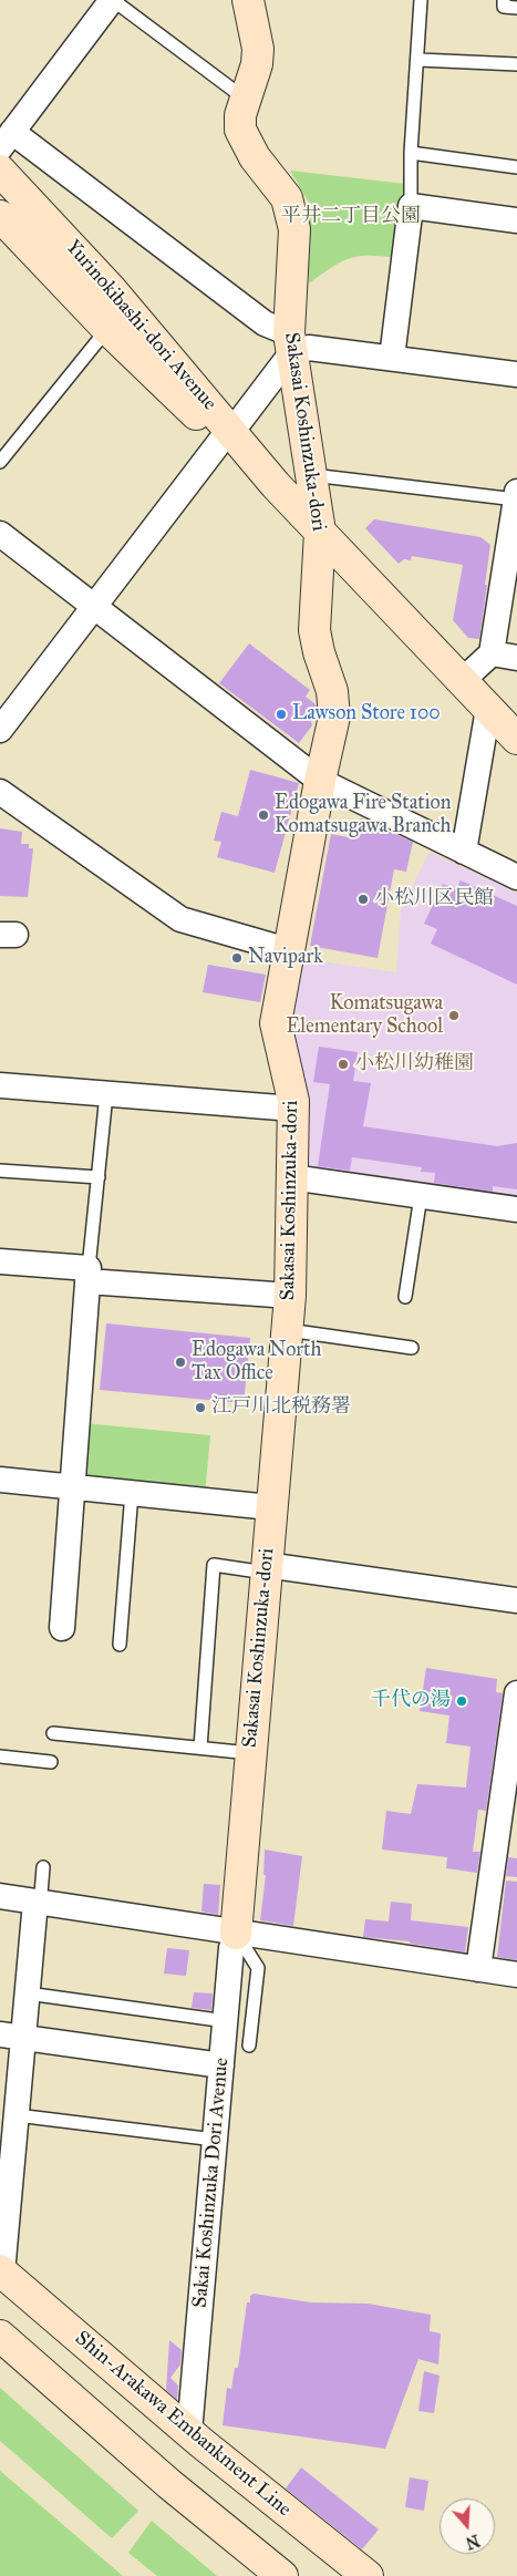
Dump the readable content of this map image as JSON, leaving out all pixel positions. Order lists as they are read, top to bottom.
{
  "streets": {
    "street": [
      "Yurinokibashi-dori Avenue",
      "Sakasai Koshinzuka-dori",
      "Sakai Koshinzuka Dori Avenue",
      "Shin-Arakawa Embankment Line"
    ]
  },
  "crossings": [
    ["Yurinokibashi-dori Avenue", "Sakasai Koshinzuka-dori"],
    ["Sakasai Koshinzuka-dori", "Sakai Koshinzuka Dori Avenue"],
    ["Sakai Koshinzuka Dori Avenue", "Shin-Arakawa Embankment Line"]
  ],
  "parks": ["平井二丁目公園"],
  "places": [
    "Lawson Store 100",
    "Edogawa Fire Station Komatsugawa Branch",
    "小松川区民館",
    "Navipark",
    "Komatsugawa Elementary School",
    "小松川幼稚園",
    "Edogawa North Tax Office",
    "江戸川北税務署",
    "千代の湯"
  ],
  "north": "bottom"
}
